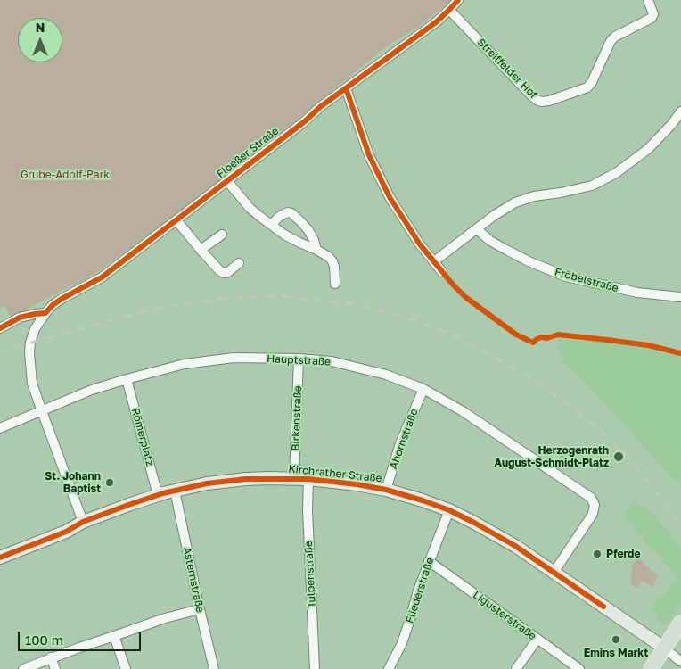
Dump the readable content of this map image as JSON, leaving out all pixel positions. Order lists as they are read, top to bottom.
{
  "streets": {
    "main road": ["Kirchrather Straße"],
    "street": [
      "Streiffelder Hof",
      "Floeßer Straße",
      "Fröbelstraße",
      "Hauptstraße",
      "Birkenstraße",
      "Römerplatz",
      "Ahornstraße",
      "Tulpenstraße",
      "Asternstraße",
      "Fliederstraße",
      "Ligusterstraße"
    ]
  },
  "crossings": [
    ["Streiffelder Hof", "Floeßer Straße"],
    ["Floeßer Straße", "Hauptstraße"],
    ["Hauptstraße", "Birkenstraße"],
    ["Hauptstraße", "Römerplatz"],
    ["Hauptstraße", "Ahornstraße"],
    ["Hauptstraße", "Kirchrather Straße"],
    ["Birkenstraße", "Kirchrather Straße"],
    ["Römerplatz", "Kirchrather Straße"],
    ["Ahornstraße", "Kirchrather Straße"],
    ["Kirchrather Straße", "Tulpenstraße"],
    ["Kirchrather Straße", "Asternstraße"],
    ["Kirchrather Straße", "Fliederstraße"],
    ["Fliederstraße", "Ligusterstraße"]
  ],
  "parks": ["Grube-Adolf-Park"],
  "places": [
    "Herzogenrath August-Schmidt-Platz",
    "St. Johann Baptist",
    "Pferde",
    "Emins Markt"
  ],
  "scale_bar": "100 m",
  "north": "top"
}
